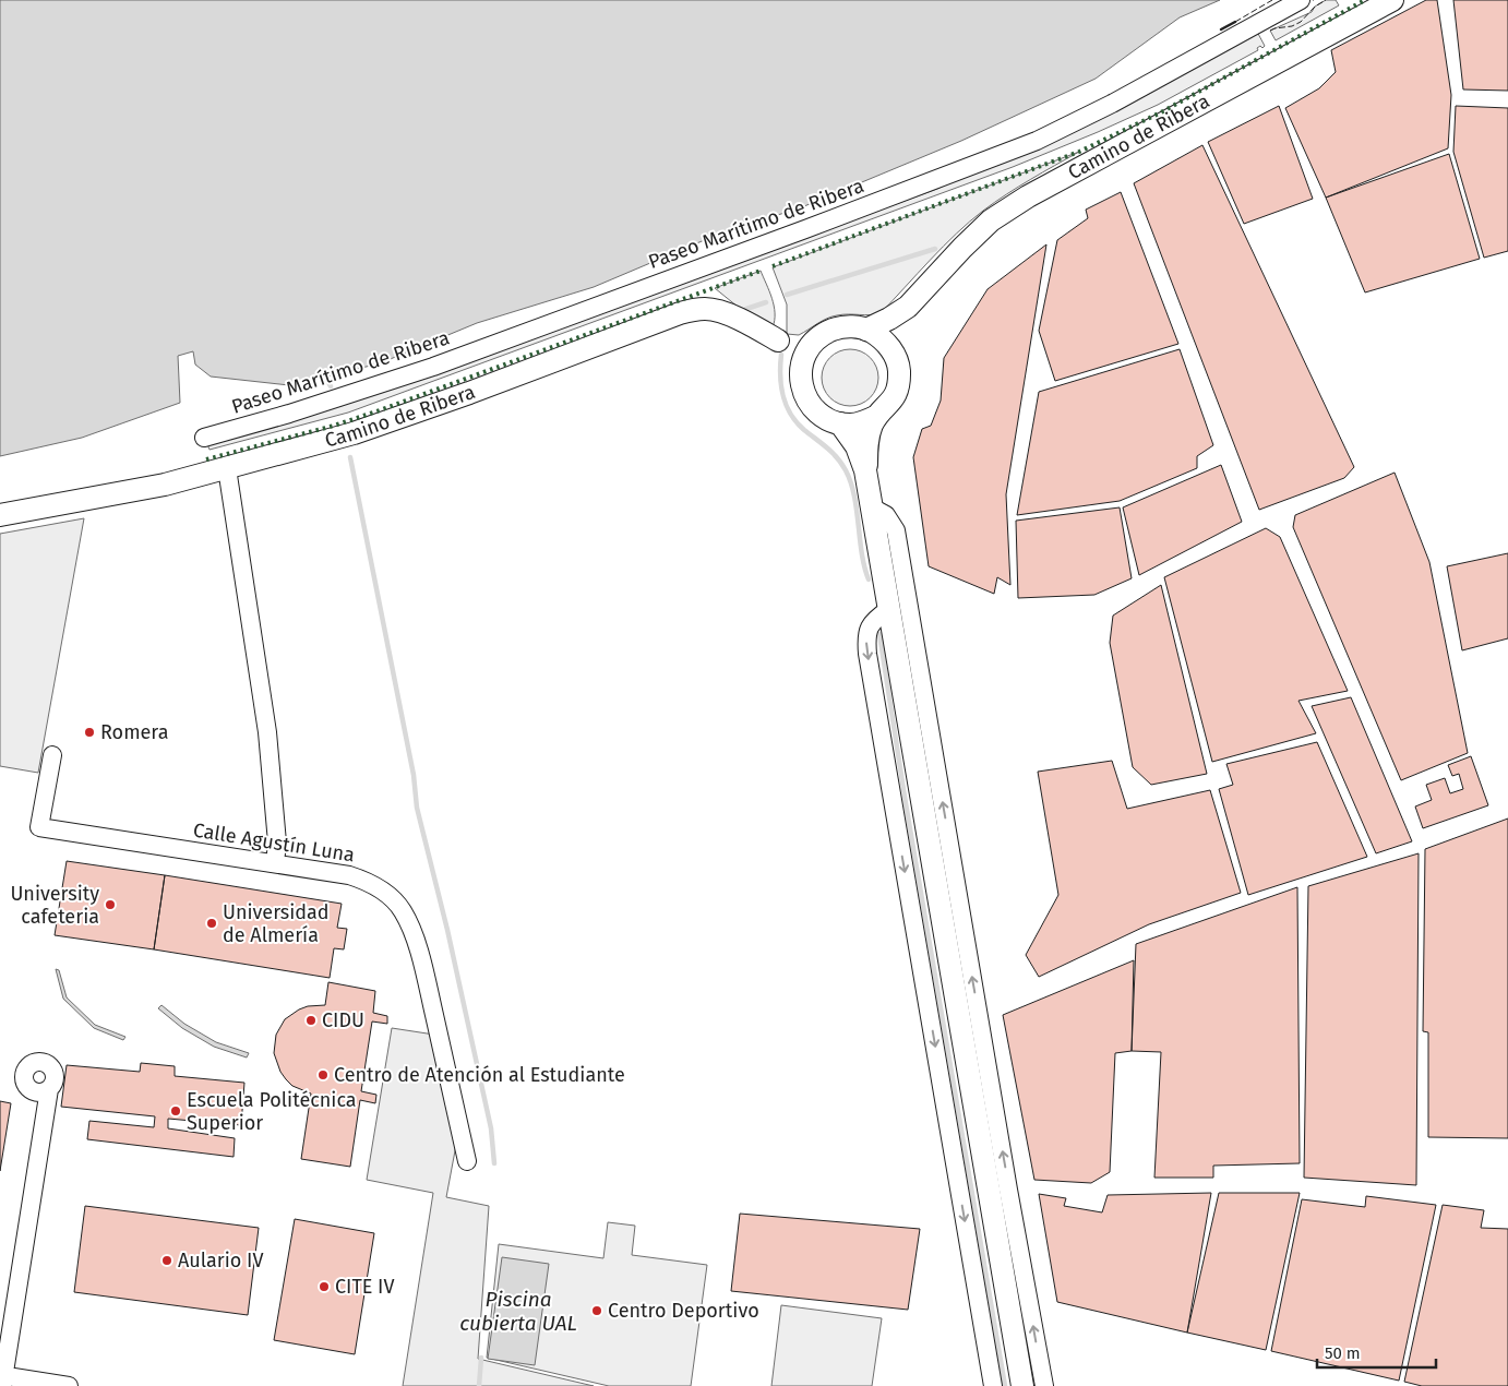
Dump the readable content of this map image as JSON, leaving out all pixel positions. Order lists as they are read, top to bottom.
{
  "streets": {
    "main road": ["Camino de Ribera"],
    "street": ["Paseo Marítimo de Ribera", "Calle Agustín Luna"]
  },
  "water": ["Piscina cubierta UAL"],
  "places": [
    "Romera",
    "University cafeteria",
    "Universidad de Almería",
    "CIDU",
    "Centro de Atención al Estudiante",
    "Escuela Politécnica Superior",
    "Aulario IV",
    "CITE IV",
    "Centro Deportivo"
  ],
  "scale_bar": "50 m"
}
